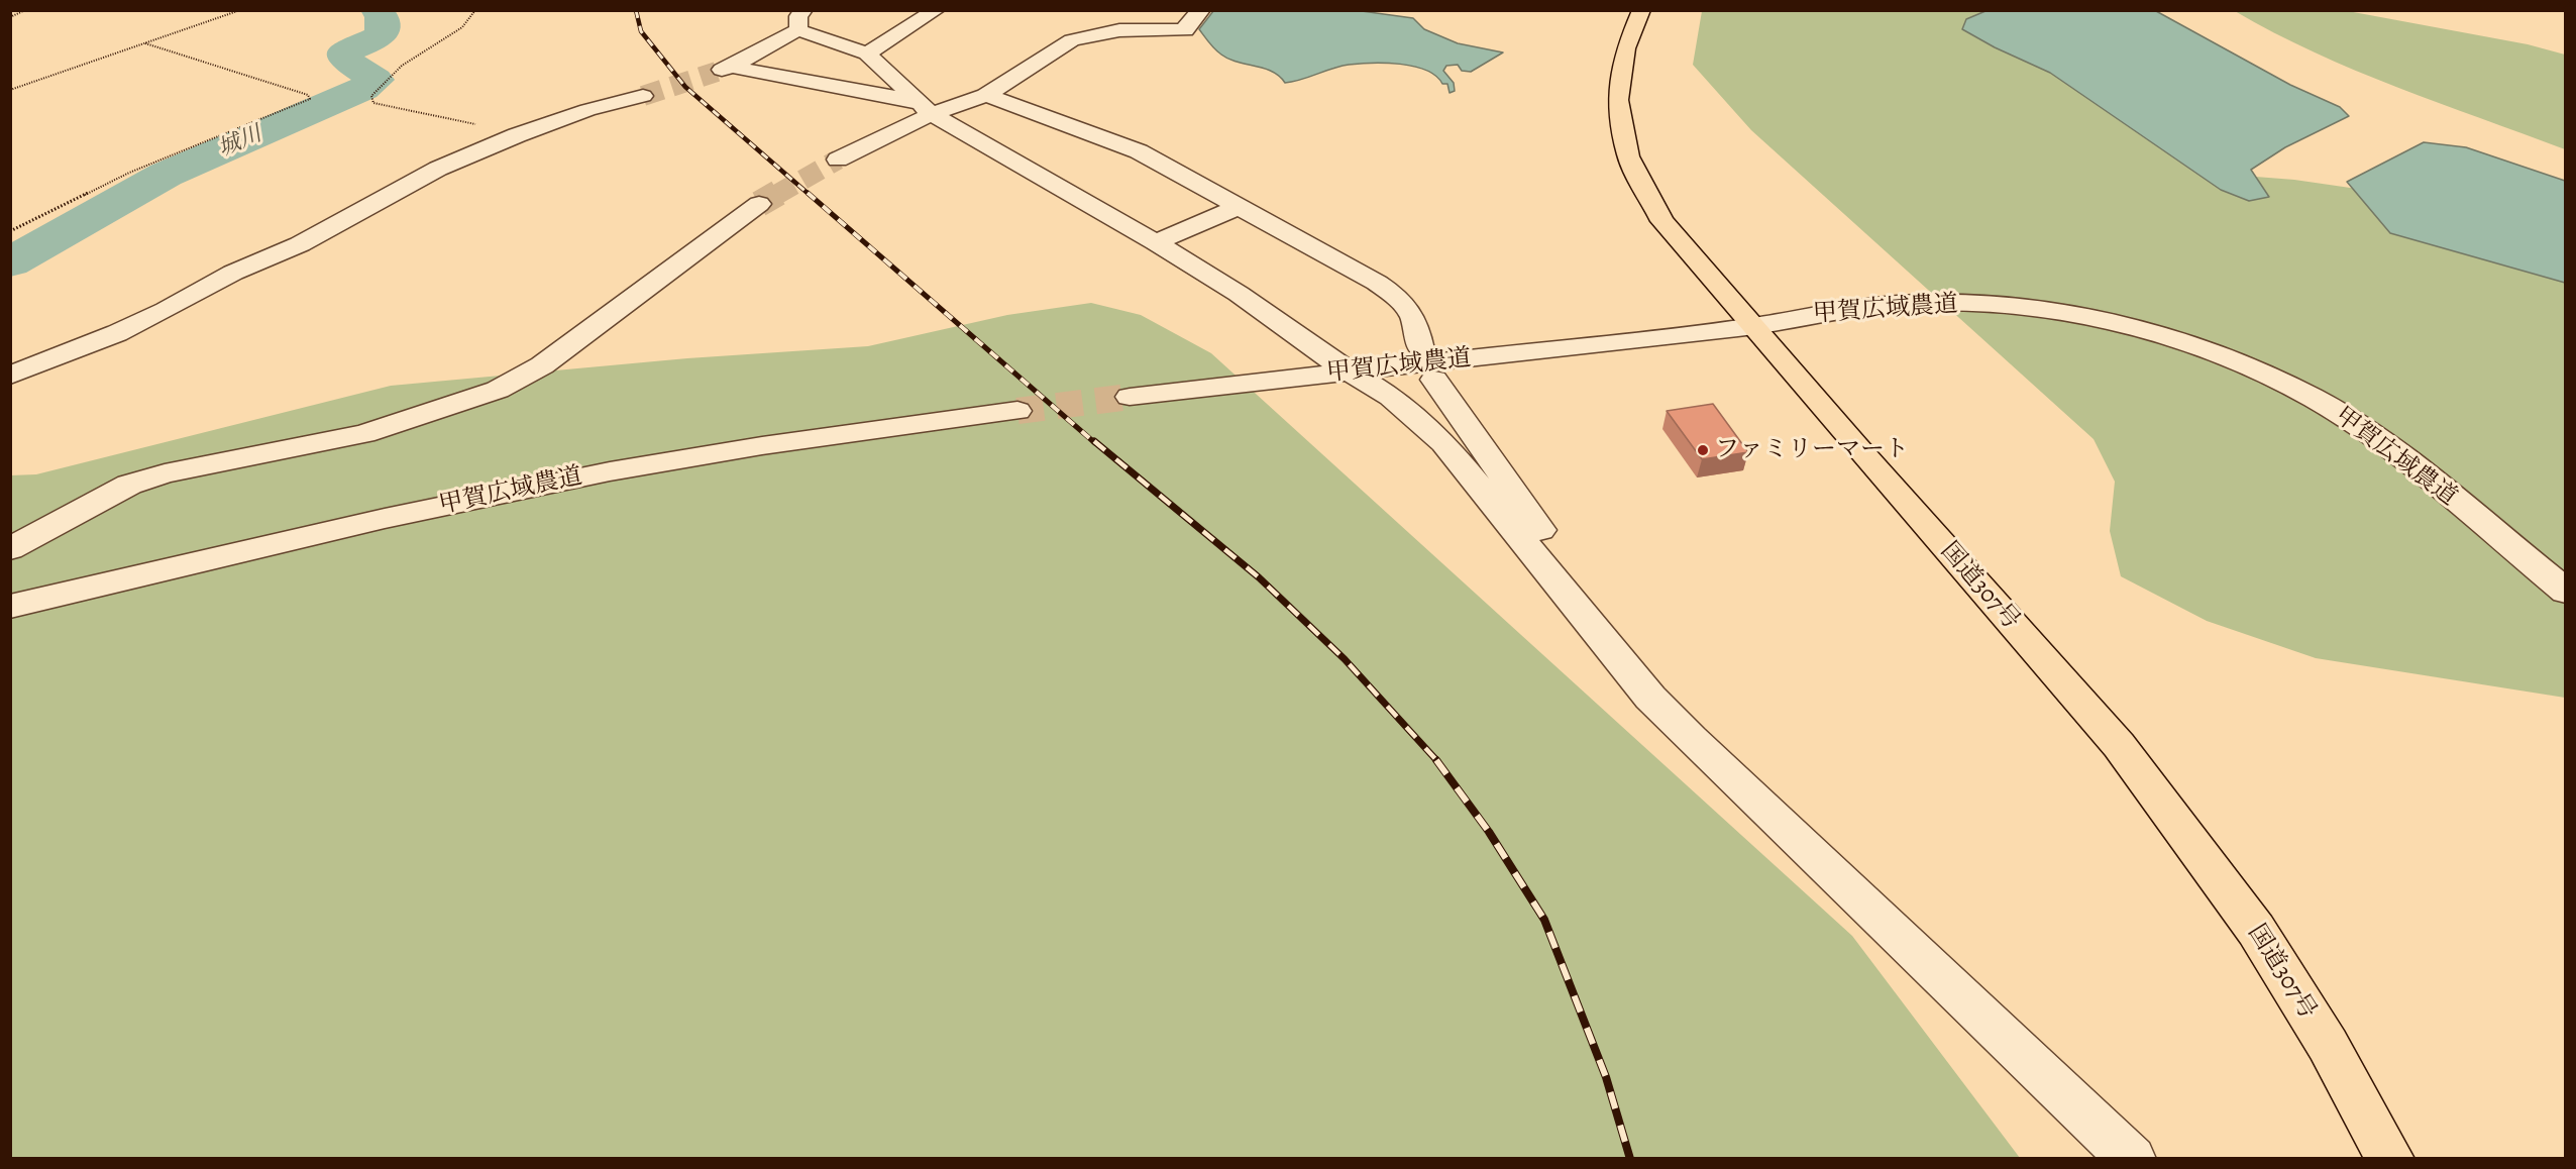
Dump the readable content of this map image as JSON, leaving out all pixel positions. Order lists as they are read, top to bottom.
{
  "streets": {
    "highway": ["国道307号"],
    "street": ["甲賀広域農道"]
  },
  "crossings": [
    ["甲賀広域農道", "国道307号"]
  ],
  "water": ["城川"],
  "places": ["ファミリーマート"]
}
